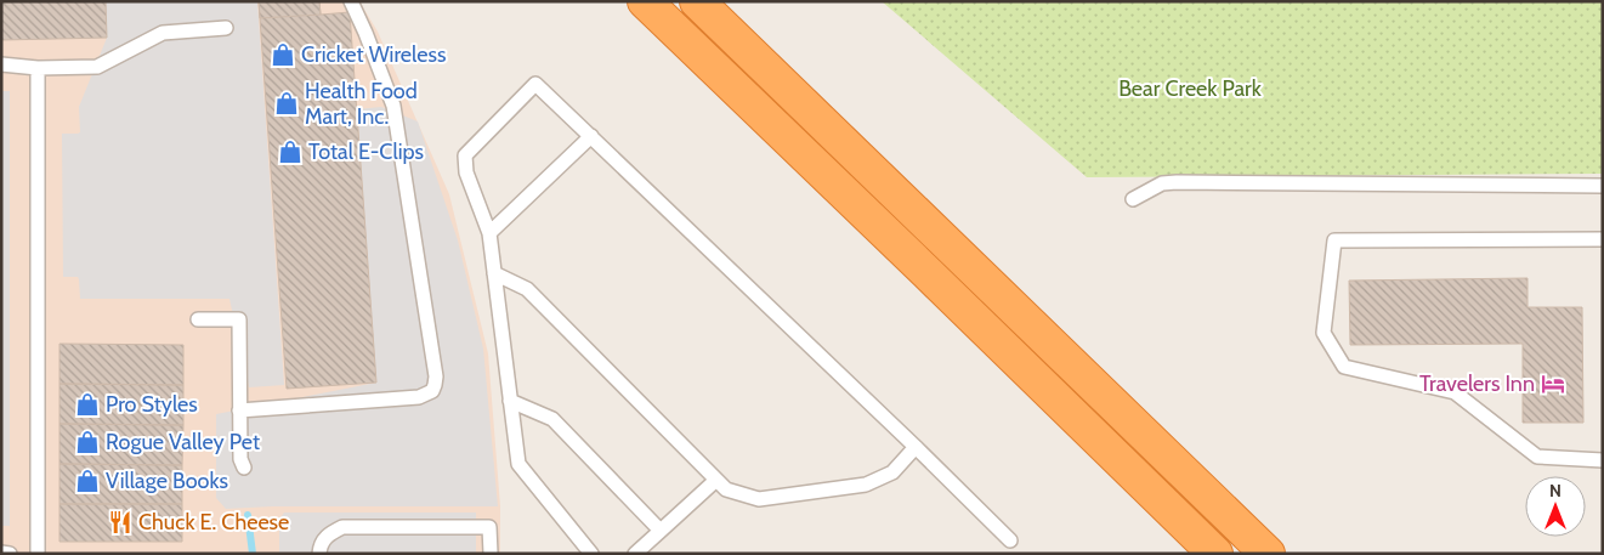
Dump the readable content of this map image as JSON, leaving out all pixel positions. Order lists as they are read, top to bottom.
{
  "parks": ["Bear Creek Park"],
  "places": {
    "shop": [
      "Cricket Wireless",
      "Health Food Mart, Inc.",
      "Total E-Clips",
      "Pro Styles",
      "Rogue Valley Pet",
      "Village Books"
    ],
    "hotel": ["Travelers Inn"],
    "restaurant": ["Chuck E. Cheese"]
  },
  "north": "top"
}
